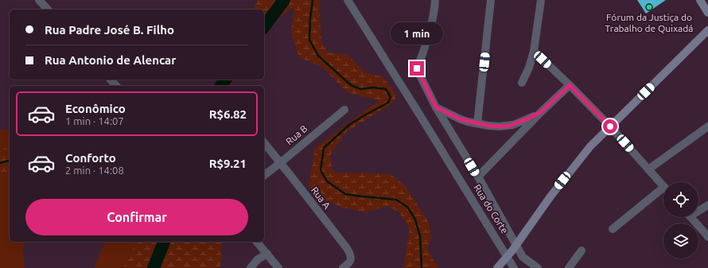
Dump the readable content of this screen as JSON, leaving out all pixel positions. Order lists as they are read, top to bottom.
{
  "streets": {
    "street": ["Rua B", "Rua A", "Rua do Corte"]
  },
  "crossings": [
    ["Rua B", "Rua A"]
  ],
  "places": ["Fórum da Justiça do Trabalho de Quixadá"],
  "page": {
    "banner": ["Rua Padre José B. Filho", "Rua Antonio de Alencar"],
    "bubble": "1 min",
    "list": [
      {
        "name": "Econômico",
        "note": "1 min · 14:07",
        "value": "R$6.82"
      },
      {
        "name": "Conforto",
        "note": "2 min · 14:08",
        "value": "R$9.21"
      }
    ],
    "buttons": "Confirmar"
  }
}
